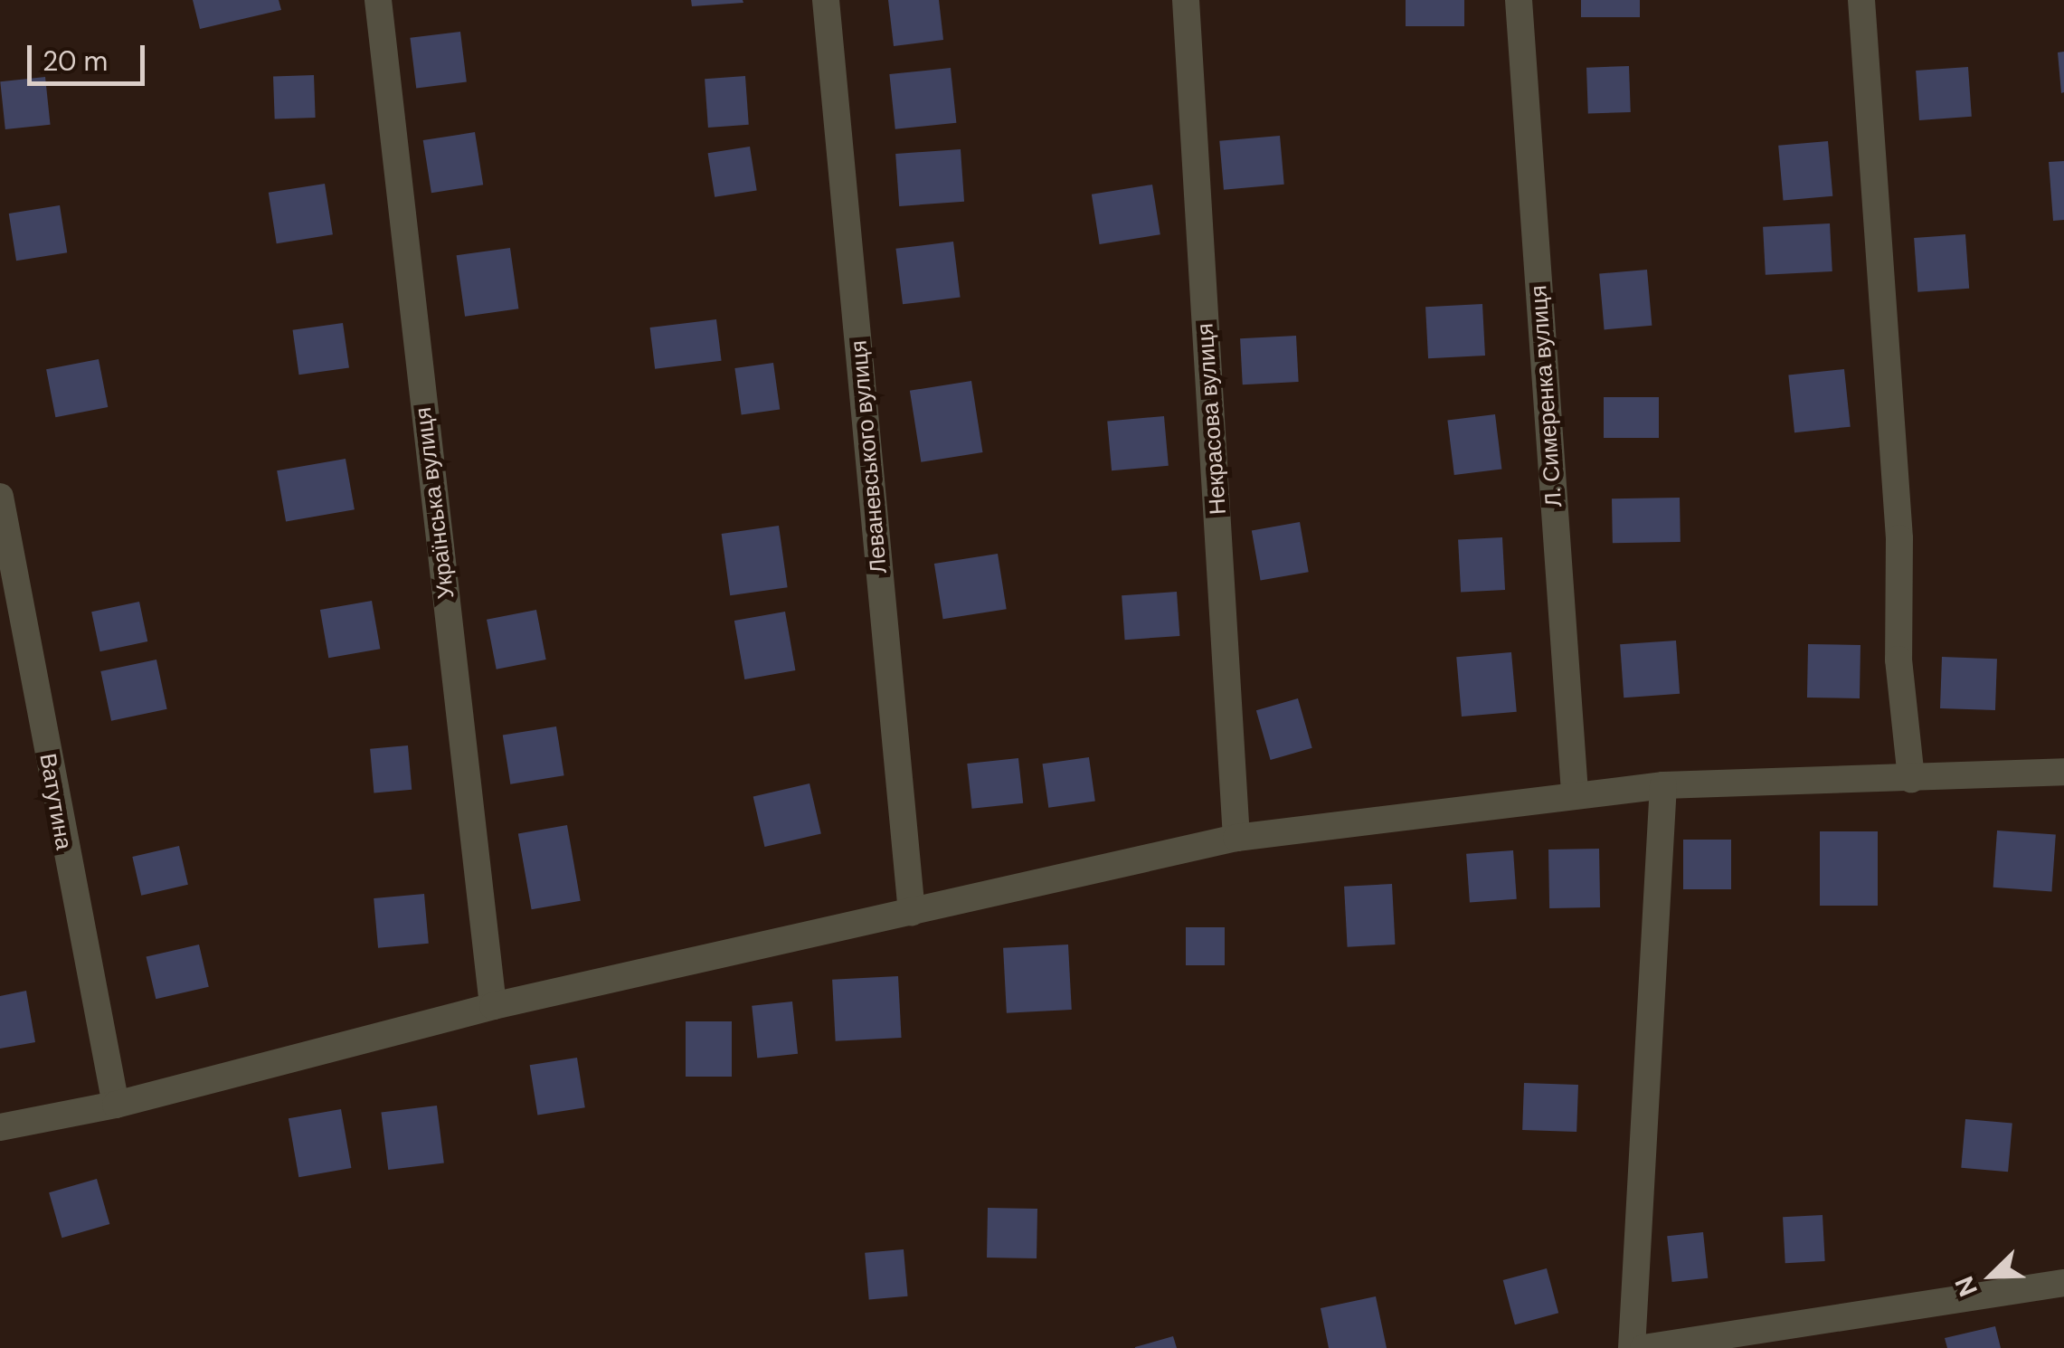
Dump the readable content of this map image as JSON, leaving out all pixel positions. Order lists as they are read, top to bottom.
{
  "streets": {
    "street": [
      "Л. Симеренка вулиця",
      "Некрасова вулиця",
      "Леваневського вулиця",
      "Українська вулиця",
      "Ватутина"
    ]
  },
  "scale_bar": "20 m",
  "north": "bottom left"
}
